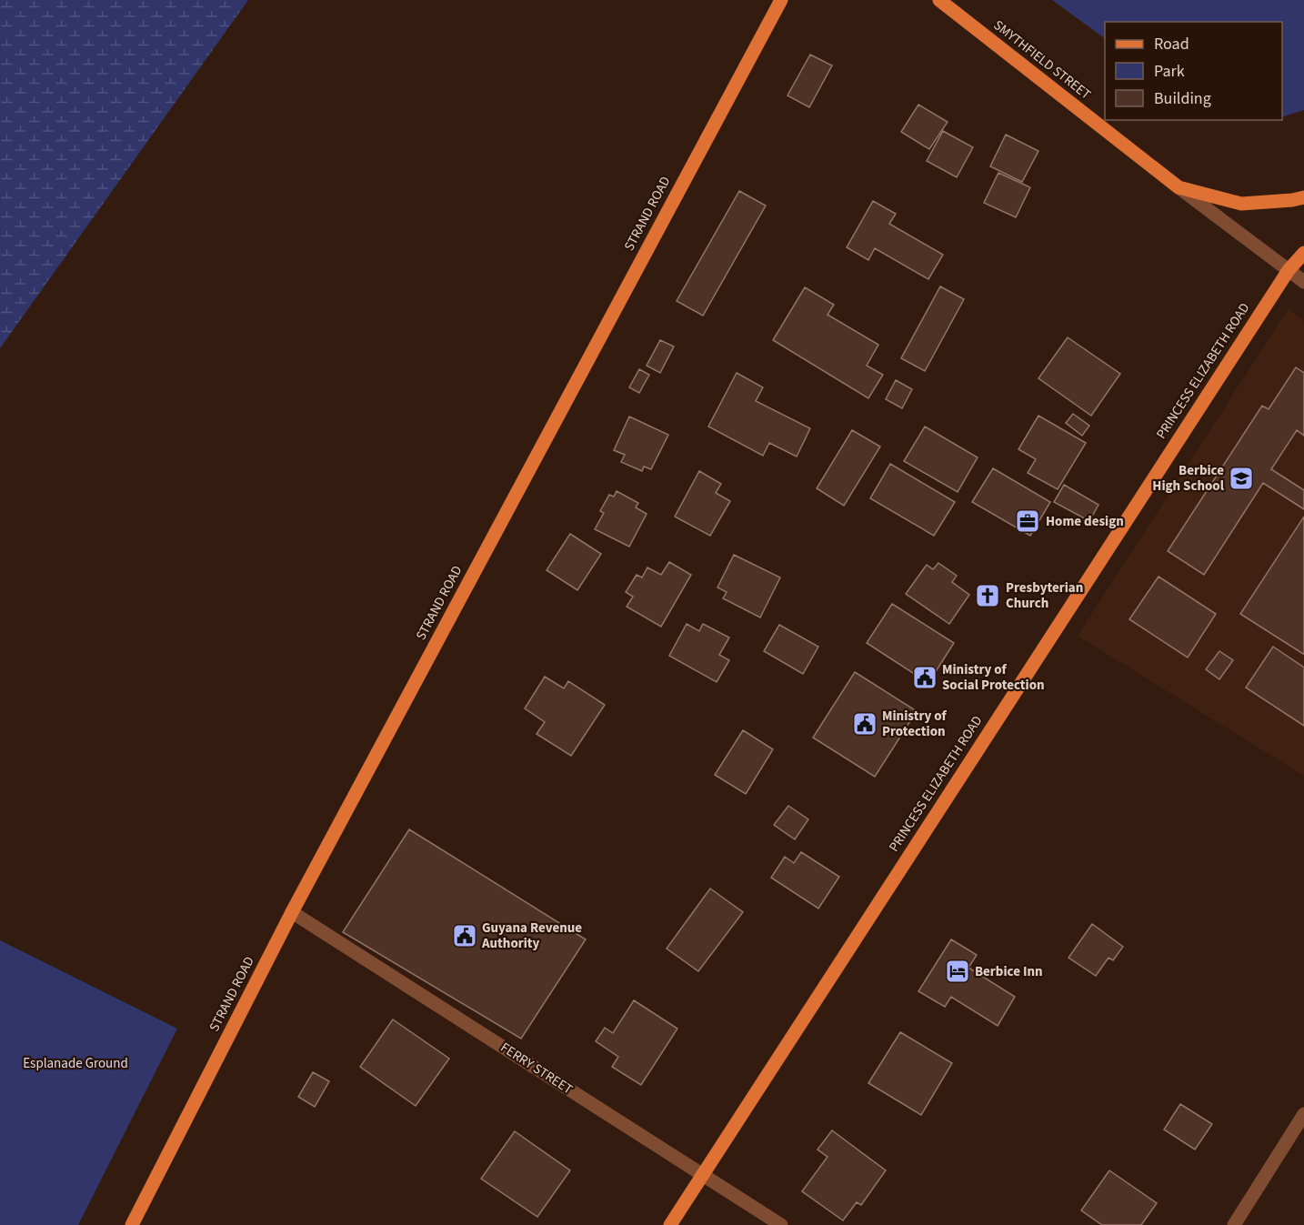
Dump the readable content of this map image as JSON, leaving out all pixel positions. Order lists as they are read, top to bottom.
{
  "streets": {
    "main road": ["SMYTHFIELD STREET", "STRAND ROAD", "PRINCESS ELIZABETH ROAD"],
    "street": ["FERRY STREET"]
  },
  "crossings": [
    ["STRAND ROAD", "FERRY STREET"],
    ["PRINCESS ELIZABETH ROAD", "FERRY STREET"]
  ],
  "parks": ["Esplanade Ground"],
  "places": {
    "school or university": ["Berbice High School"],
    "office": ["Home design"],
    "church": ["Presbyterian Church"],
    "public building": ["Ministry of Social Protection", "Ministry of Protection", "Guyana Revenue Authority"],
    "hotel": ["Berbice Inn"]
  },
  "legend": ["Road", "Park", "Building"]
}
